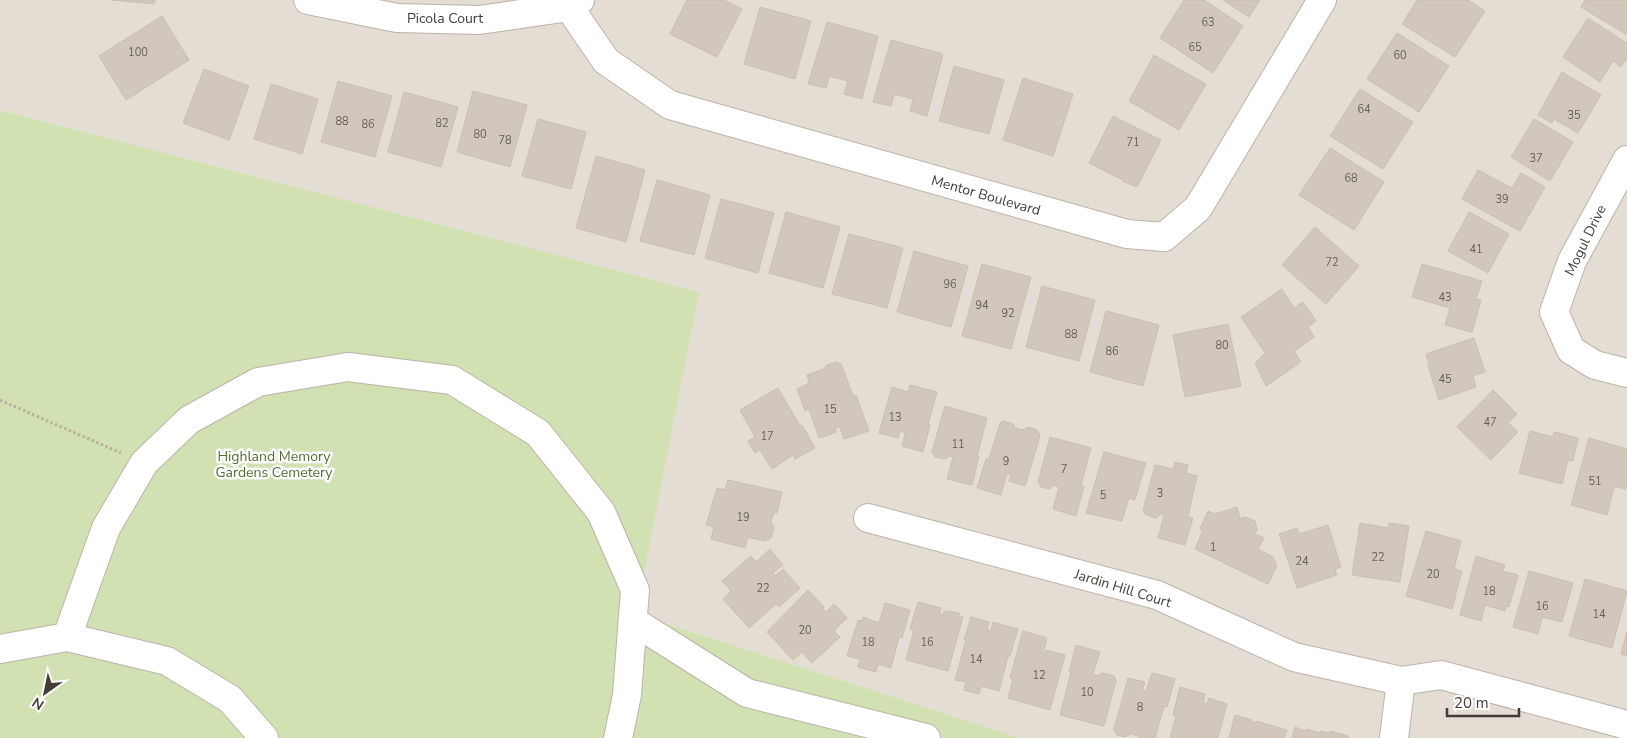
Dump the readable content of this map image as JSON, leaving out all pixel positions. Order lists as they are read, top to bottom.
{
  "streets": {
    "street": [
      "Picola Court",
      "Mentor Boulevard",
      "Mogul Drive",
      "Jardin Hill Court"
    ]
  },
  "crossings": [
    ["Picola Court", "Mentor Boulevard"]
  ],
  "parks": ["Highland Memory Gardens Cemetery"],
  "house_numbers": [
    "63",
    "65",
    "100",
    "60",
    "64",
    "35",
    "88",
    "82",
    "86",
    "80",
    "78",
    "71",
    "37",
    "68",
    "39",
    "41",
    "72",
    "96",
    "43",
    "94",
    "92",
    "88",
    "80",
    "86",
    "45",
    "15",
    "13",
    "47",
    "17",
    "11",
    "9",
    "7",
    "51",
    "3",
    "5",
    "19",
    "1",
    "22",
    "24",
    "20",
    "22",
    "18",
    "16",
    "14",
    "20",
    "18",
    "16",
    "14",
    "12",
    "10",
    "8"
  ],
  "scale_bar": "20 m",
  "north": "bottom left"
}
